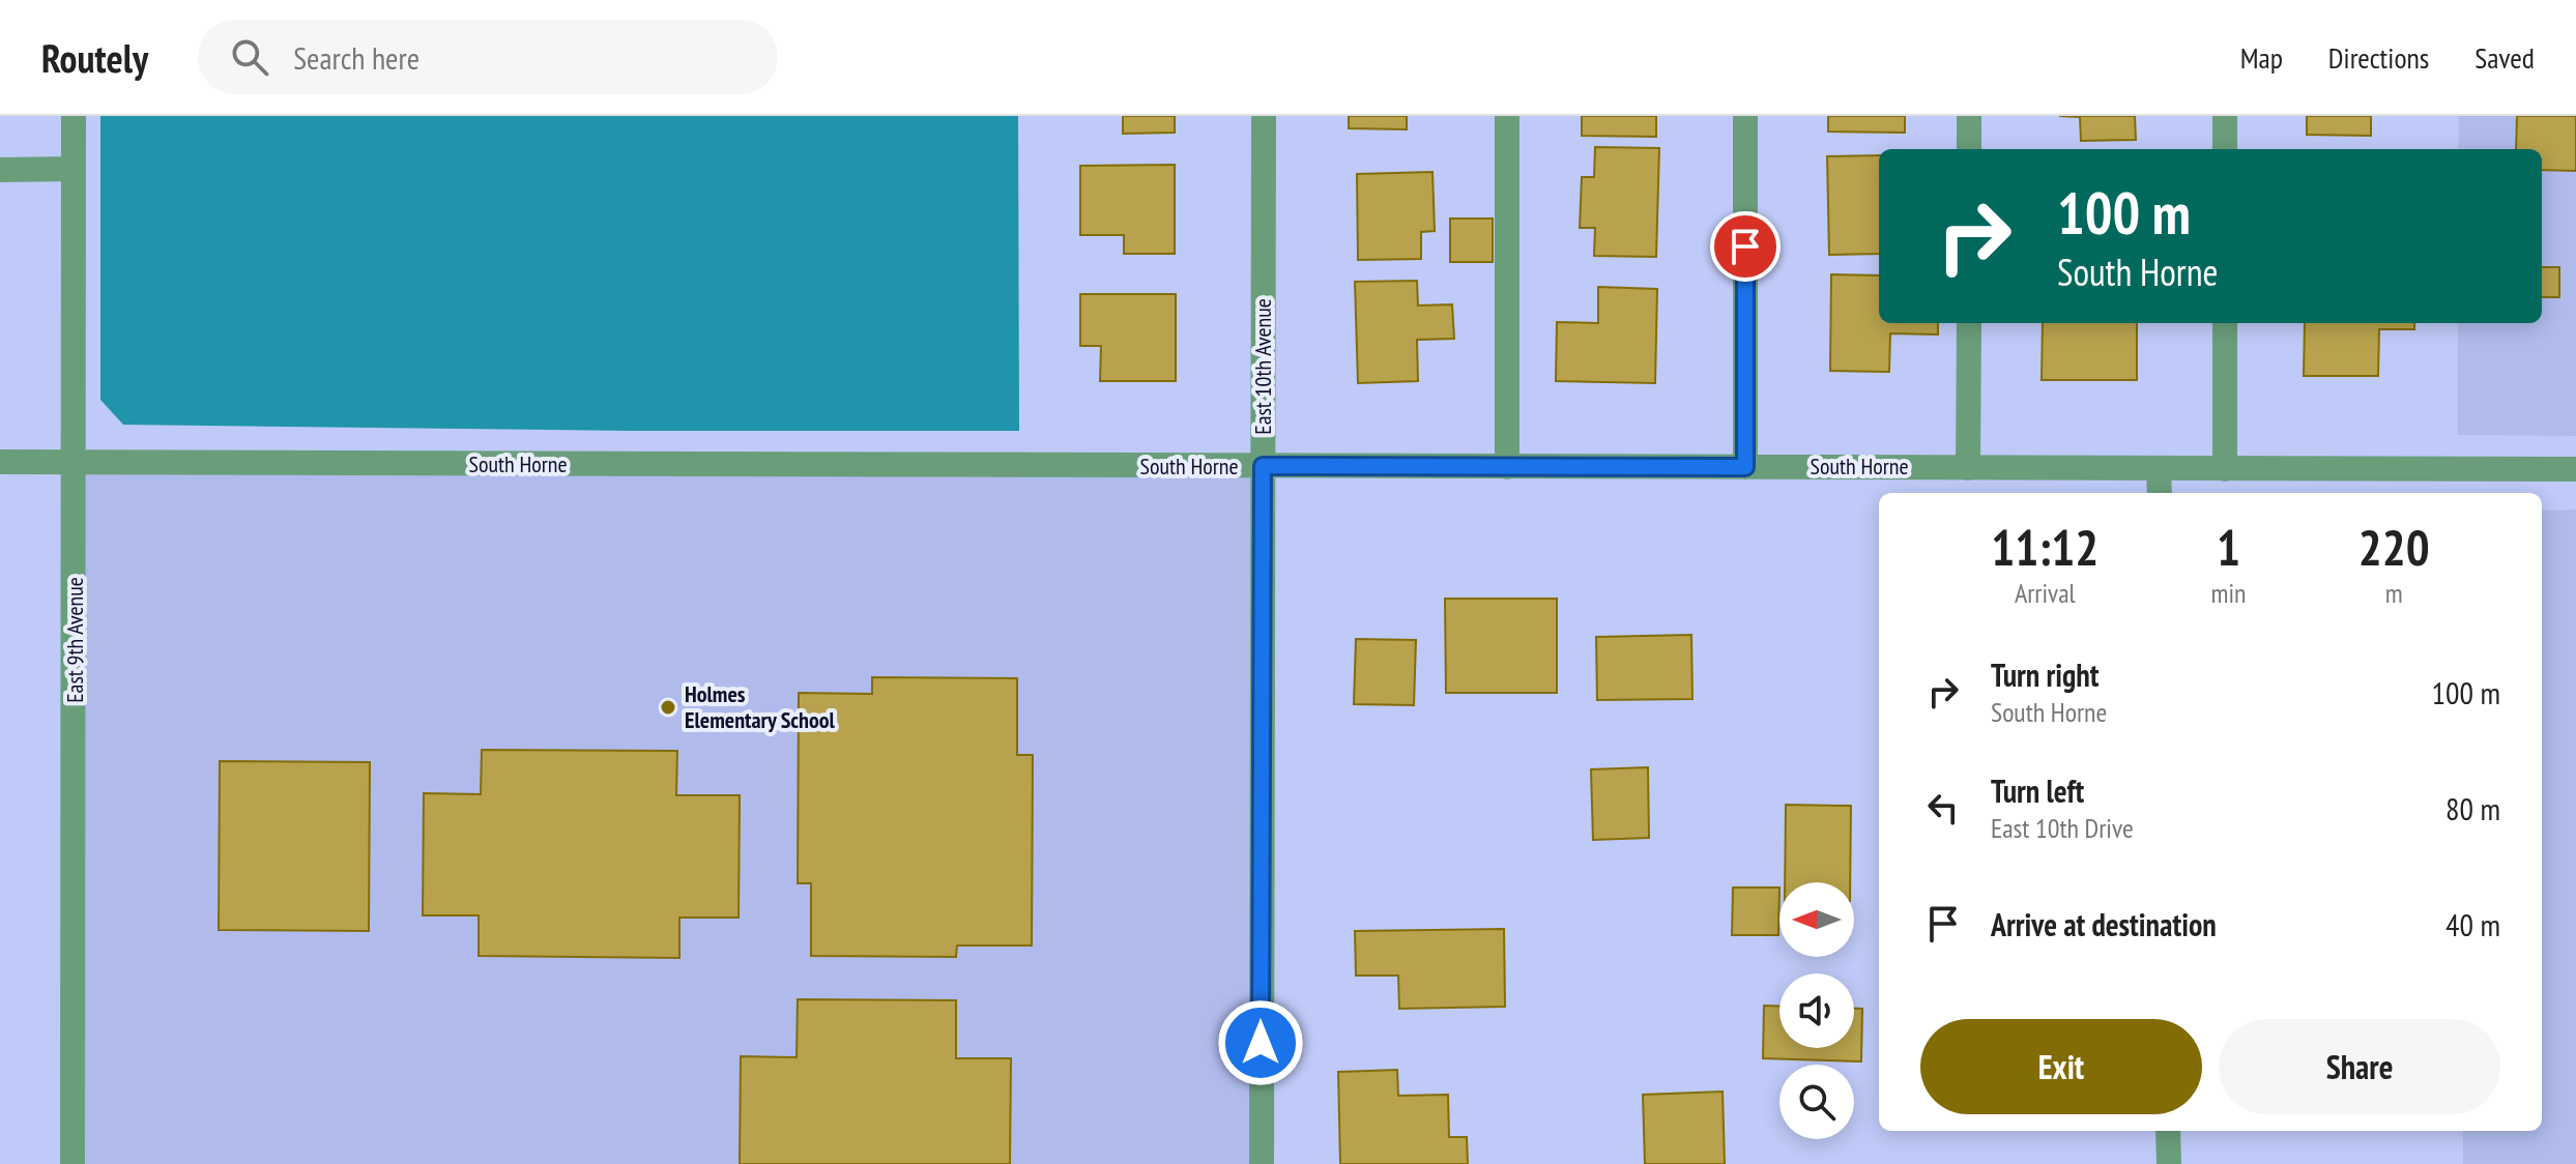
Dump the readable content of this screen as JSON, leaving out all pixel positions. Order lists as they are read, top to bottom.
{
  "streets": {
    "street": ["East 10th Avenue", "South Horne", "East 9th Avenue"]
  },
  "crossings": [
    ["East 10th Avenue", "South Horne"],
    ["South Horne", "East 9th Avenue"]
  ],
  "places": ["Holmes Elementary School"],
  "north": "left",
  "page": {
    "header": "Routely",
    "search": "Search here",
    "nav": ["Map", "Directions", "Saved"],
    "turn": ["100 m", "South Horne"],
    "eta": [
      "11:12",
      "Arrival",
      "1",
      "min",
      "220",
      "m"
    ],
    "list": [
      {
        "name": "Turn right",
        "note": "South Horne",
        "value": "100 m"
      },
      {
        "name": "Turn left",
        "note": "East 10th Drive",
        "value": "80 m"
      },
      {
        "name": "Arrive at destination",
        "value": "40 m"
      }
    ],
    "buttons": ["Exit", "Share"]
  }
}
